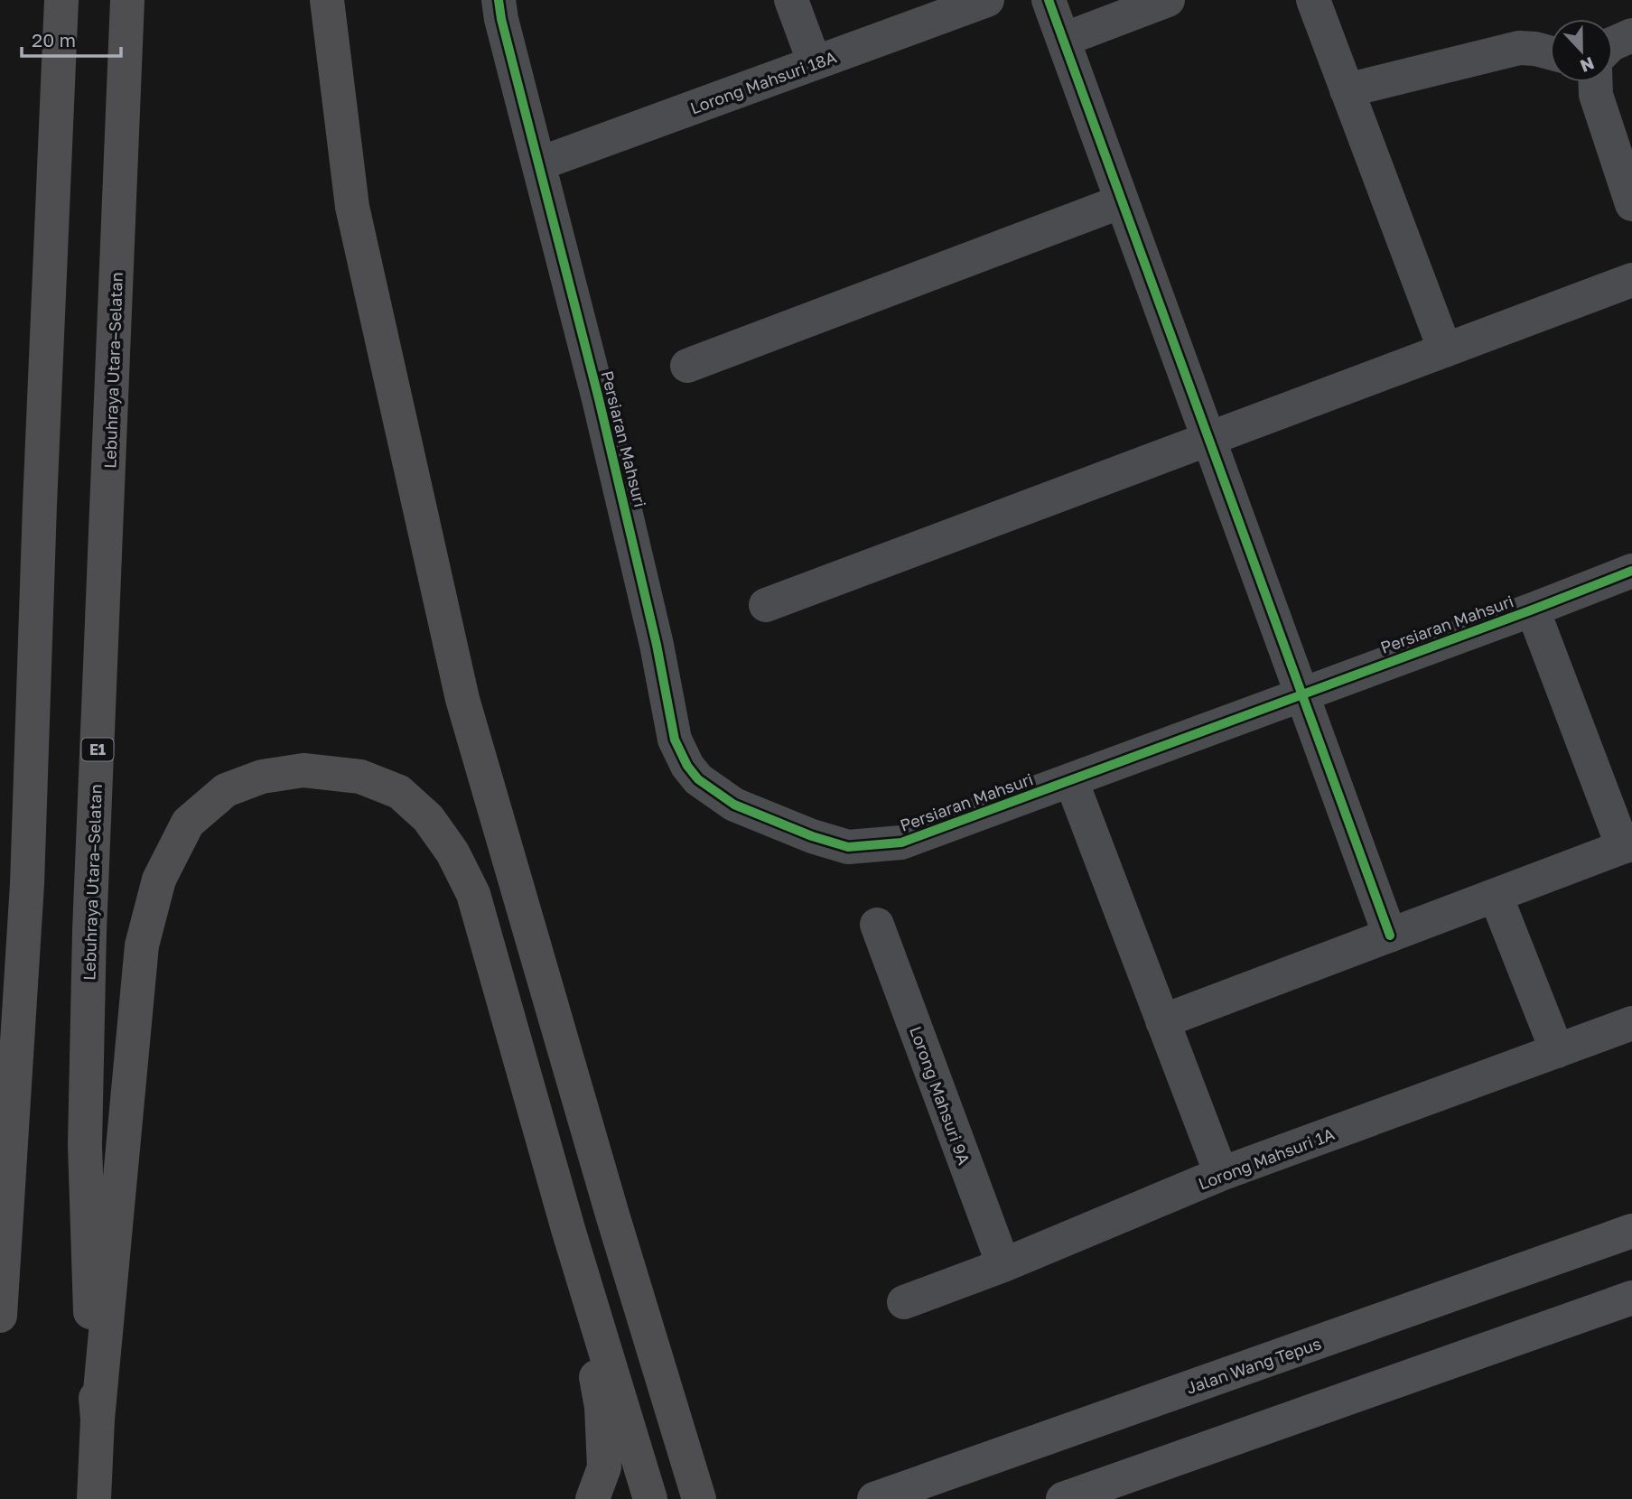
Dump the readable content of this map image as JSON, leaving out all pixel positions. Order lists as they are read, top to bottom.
{
  "streets": {
    "highway": ["Lebuhraya Utara–Selatan", "E1"],
    "main road": ["Jalan Wang Tepus"],
    "street": [
      "Lorong Mahsuri 18A",
      "Persiaran Mahsuri",
      "Lorong Mahsuri 9A",
      "Lorong Mahsuri 1A"
    ]
  },
  "crossings": [
    ["Lorong Mahsuri 18A", "Persiaran Mahsuri"],
    ["Lorong Mahsuri 9A", "Lorong Mahsuri 1A"]
  ],
  "scale_bar": "20 m",
  "north": "bottom"
}
